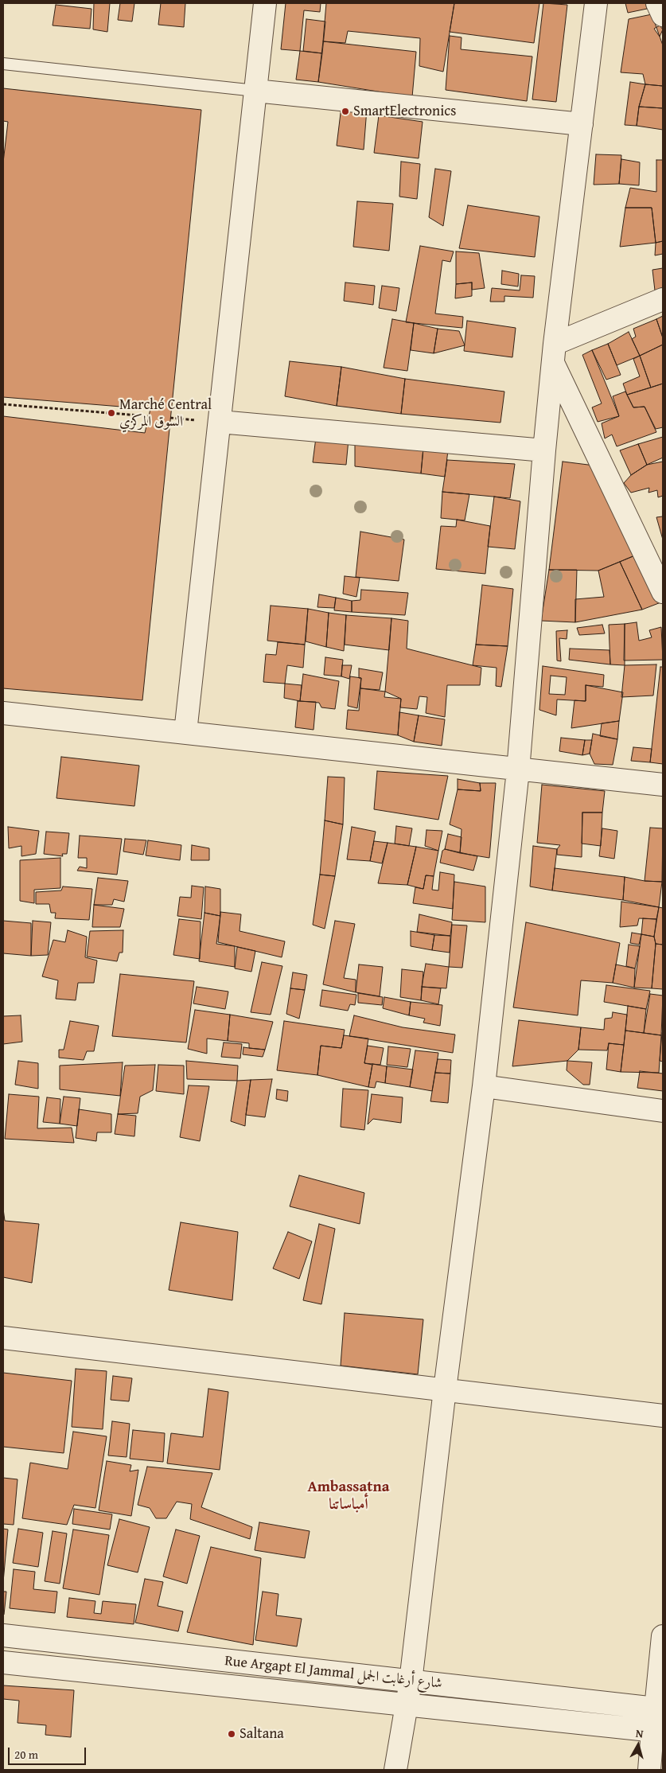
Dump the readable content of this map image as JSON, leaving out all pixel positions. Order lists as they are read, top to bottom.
{
  "streets": {
    "street": ["Rue Argapt El Jammal شارع أرغابت الجمل"]
  },
  "districts": ["Ambassatna أمباساتنا"],
  "places": ["SmartElectronics", "Marché Central السوق المركزي", "Saltana"],
  "scale_bar": "20 m",
  "north": "top"
}
